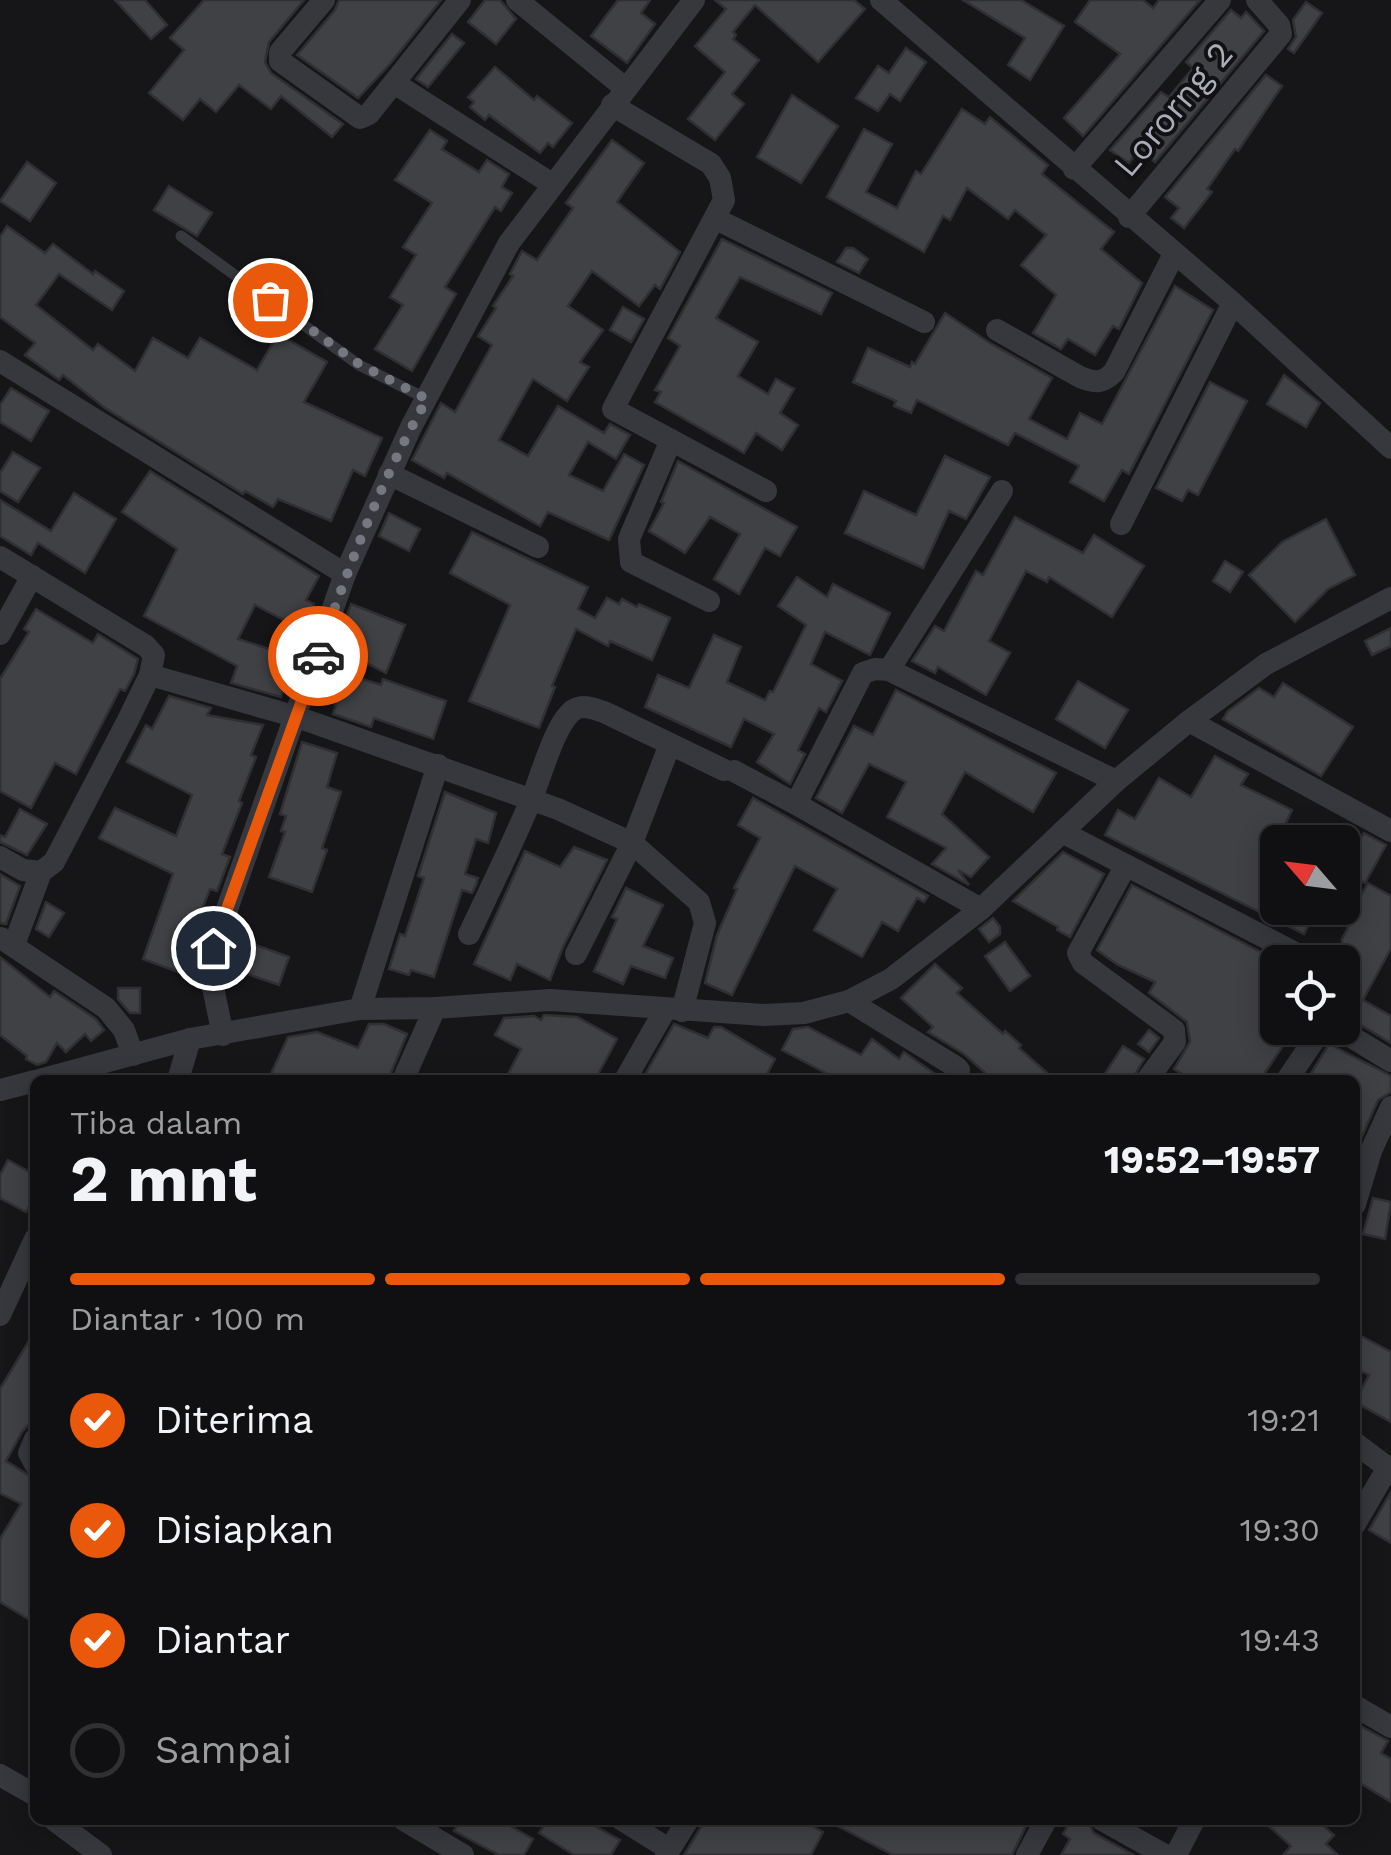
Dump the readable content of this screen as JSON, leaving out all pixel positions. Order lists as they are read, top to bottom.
{
  "streets": {
    "street": ["Lororng 2"]
  },
  "north": "top left",
  "page": {
    "heading": ["2 mnt", "Tiba dalam", "19:52–19:57"],
    "bar": "Diantar · 100 m",
    "list": [
      ["Diterima", "19:21"],
      ["Disiapkan", "19:30"],
      ["Diantar", "19:43"],
      "Sampai"
    ]
  }
}
